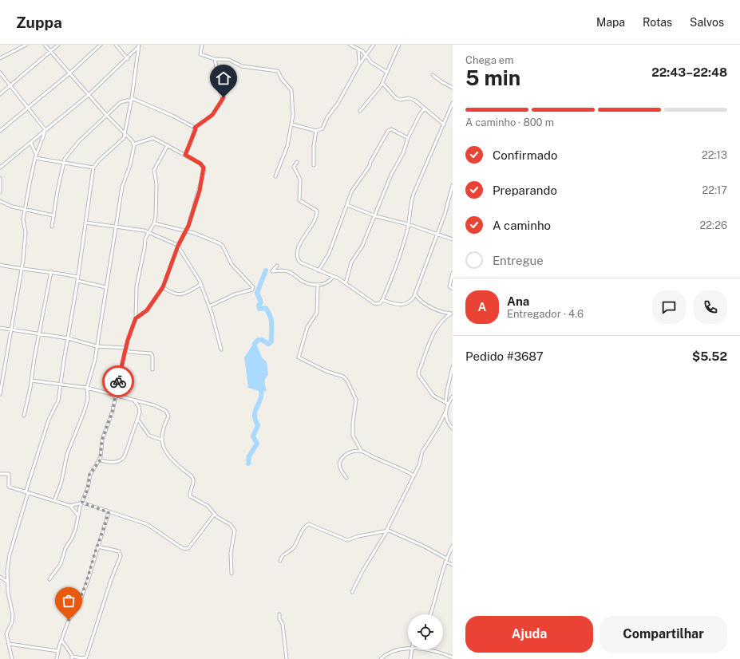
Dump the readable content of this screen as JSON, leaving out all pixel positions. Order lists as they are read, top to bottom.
{
  "page": {
    "header": "Zuppa",
    "nav": ["Mapa", "Rotas", "Salvos"],
    "heading": ["5 min", "Chega em", "22:43–22:48"],
    "panel": [
      "Ana",
      "Entregador · 4.6",
      "Pedido #3687",
      "$5.52"
    ],
    "bar": "A caminho · 800 m",
    "list": [
      ["Confirmado", "22:13"],
      ["Preparando", "22:17"],
      ["A caminho", "22:26"],
      "Entregue"
    ],
    "round": "A",
    "buttons": ["Ajuda", "Compartilhar"]
  }
}
